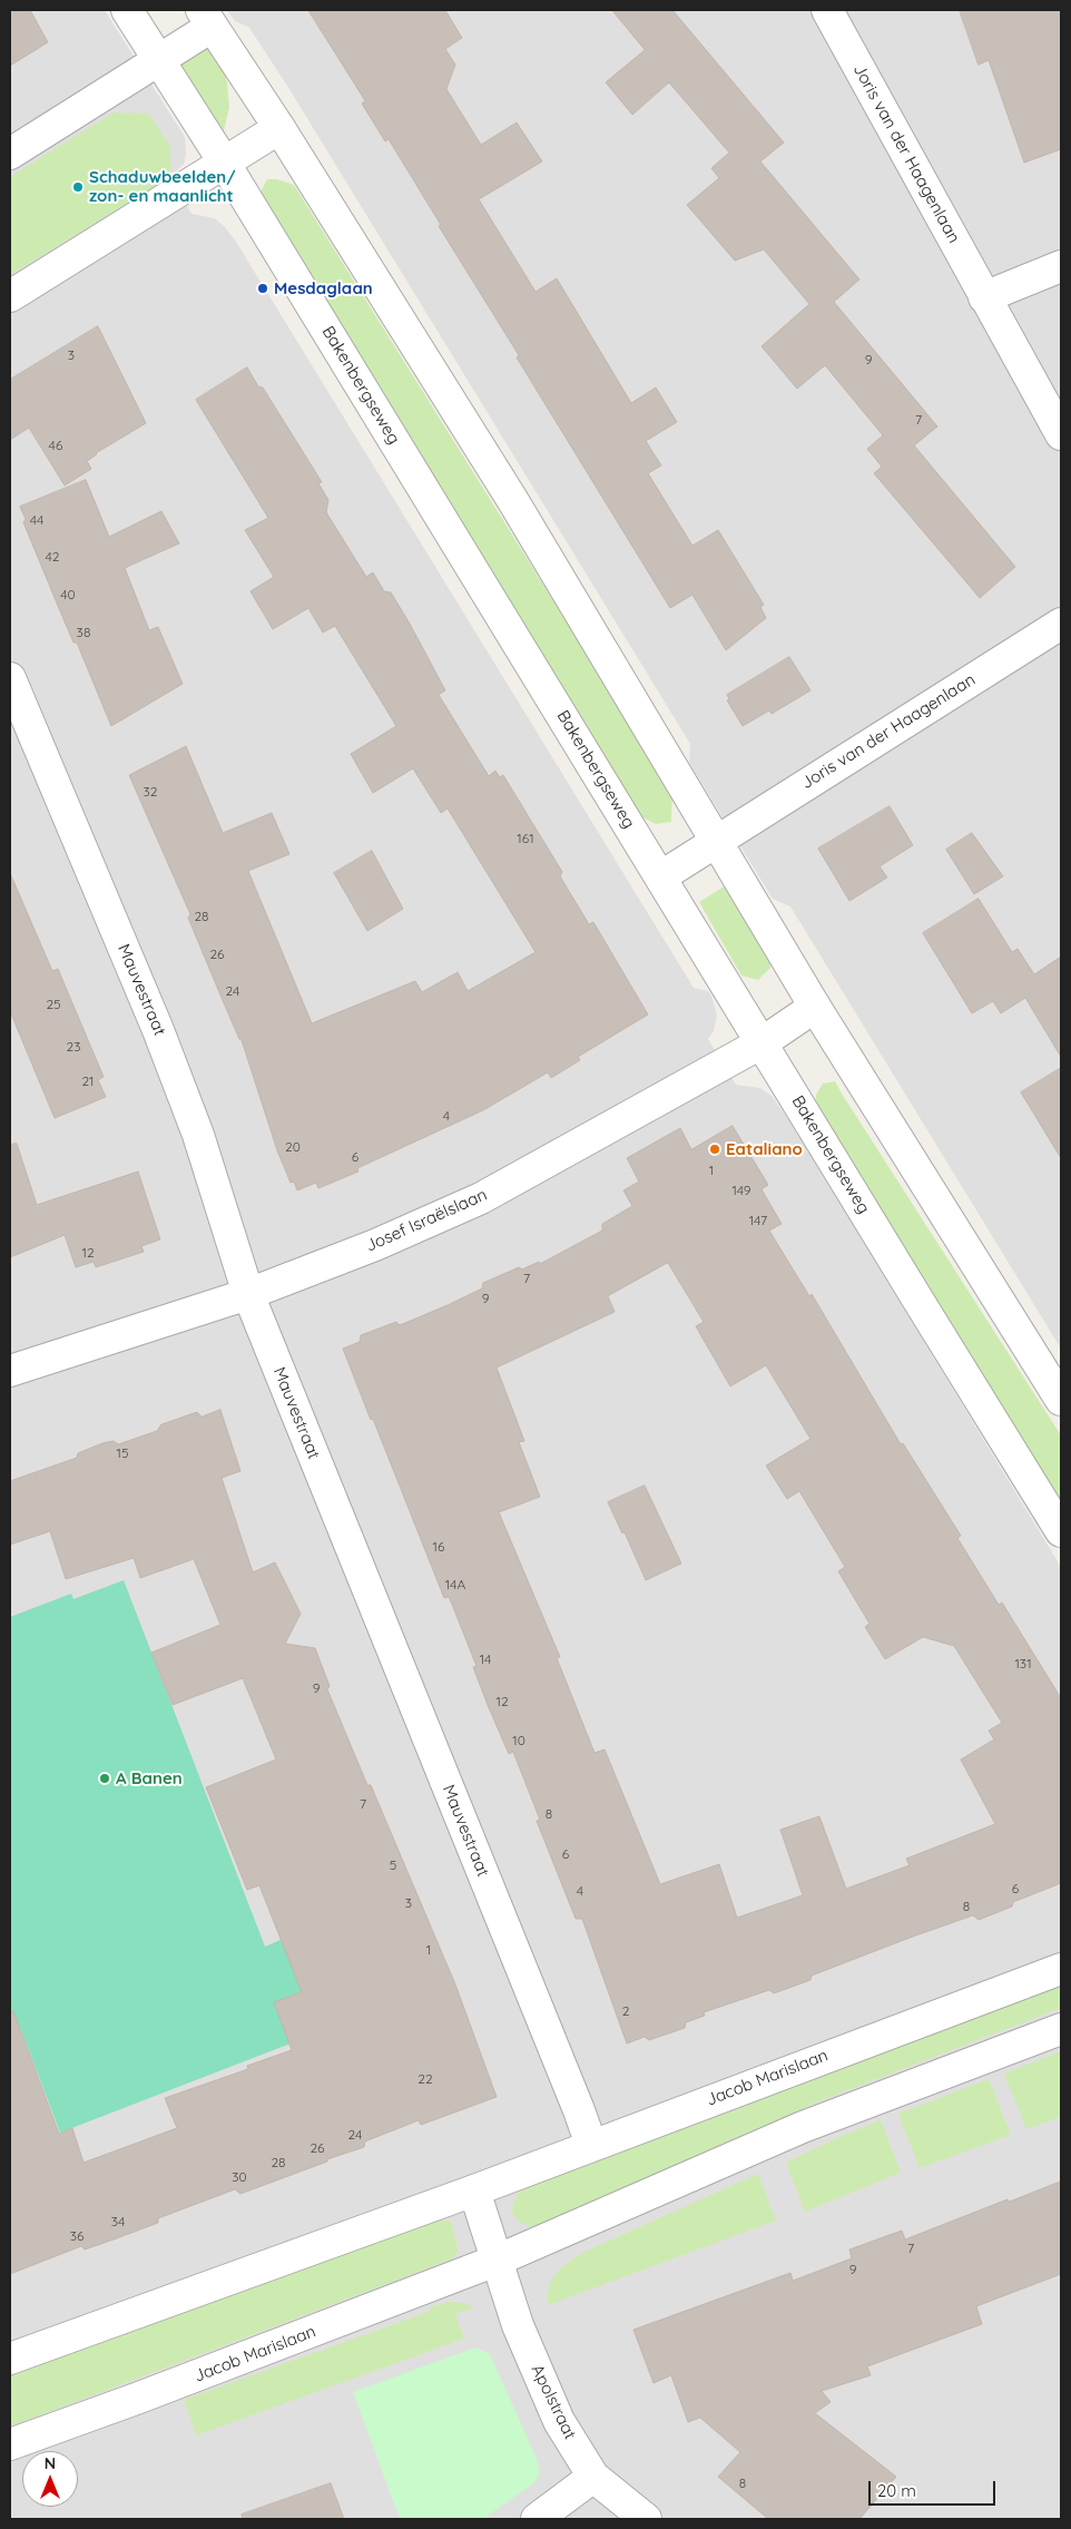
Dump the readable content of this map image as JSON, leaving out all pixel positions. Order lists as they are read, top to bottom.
{
  "streets": {
    "street": [
      "Joris van der Haagenlaan",
      "Bakenbergseweg",
      "Mauvestraat",
      "Josef Israëlslaan",
      "Jacob Marislaan",
      "Apolstraat"
    ]
  },
  "crossings": [
    ["Joris van der Haagenlaan", "Bakenbergseweg"],
    ["Bakenbergseweg", "Josef Israëlslaan"],
    ["Mauvestraat", "Josef Israëlslaan"],
    ["Mauvestraat", "Jacob Marislaan"],
    ["Jacob Marislaan", "Apolstraat"]
  ],
  "places": [
    "Schaduwbeelden/ zon- en maanlicht",
    "Mesdaglaan",
    "Eataliano",
    "A Banen"
  ],
  "house_numbers": [
    "3",
    "9",
    "7",
    "46",
    "44",
    "42",
    "40",
    "38",
    "32",
    "161",
    "28",
    "26",
    "24",
    "25",
    "23",
    "21",
    "4",
    "20",
    "6",
    "1",
    "149",
    "147",
    "12",
    "7",
    "9",
    "15",
    "16",
    "14A",
    "14",
    "131",
    "9",
    "12",
    "10",
    "7",
    "8",
    "6",
    "5",
    "6",
    "4",
    "3",
    "8",
    "1",
    "2",
    "22",
    "24",
    "26",
    "28",
    "30",
    "34",
    "36",
    "7",
    "9",
    "8"
  ],
  "scale_bar": "20 m",
  "north": "top"
}
